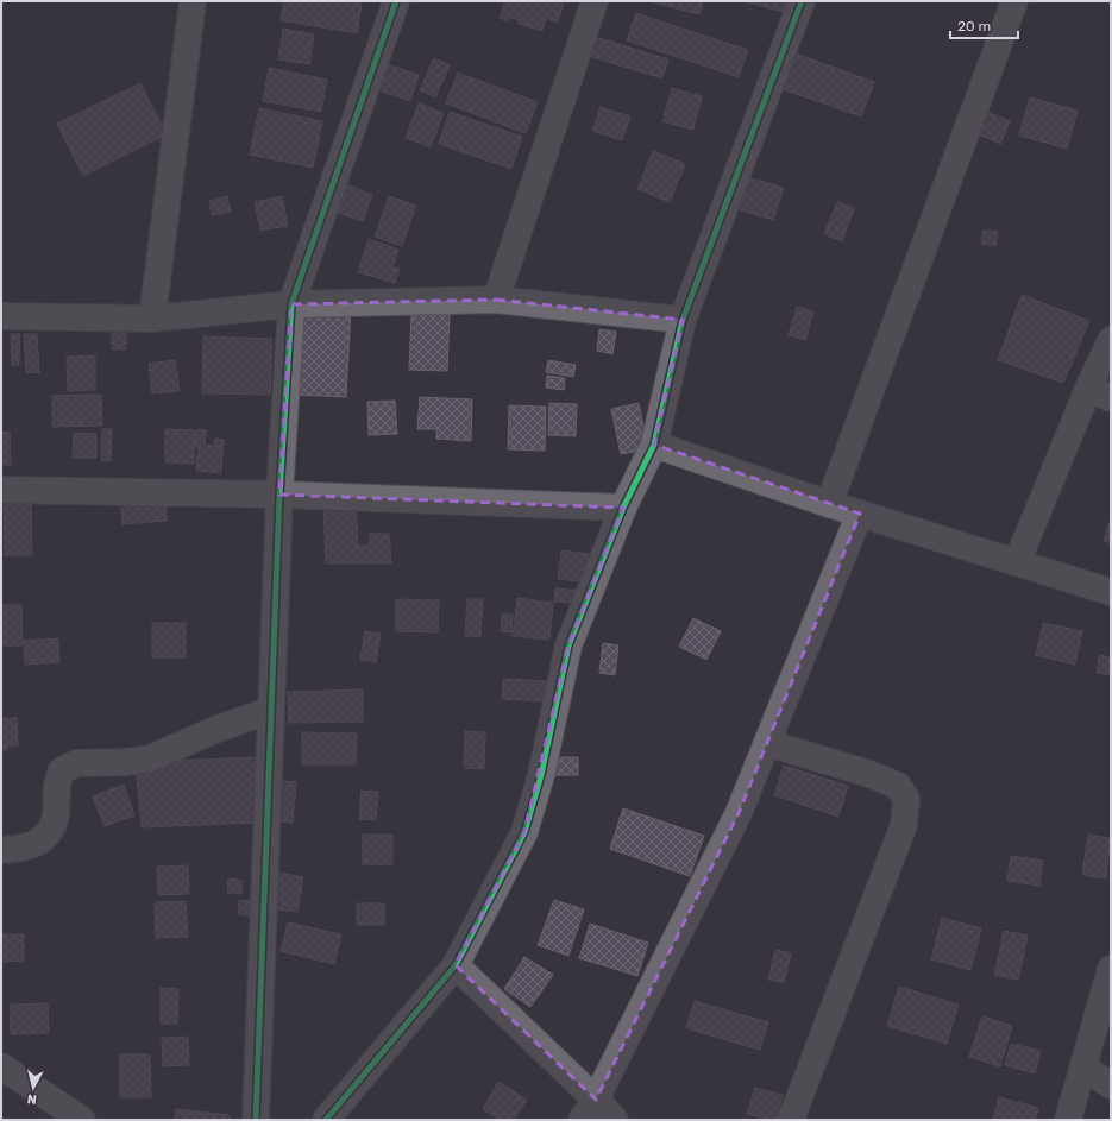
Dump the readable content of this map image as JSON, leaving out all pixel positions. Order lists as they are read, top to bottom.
{
  "scale_bar": "20 m",
  "north": "bottom"
}
